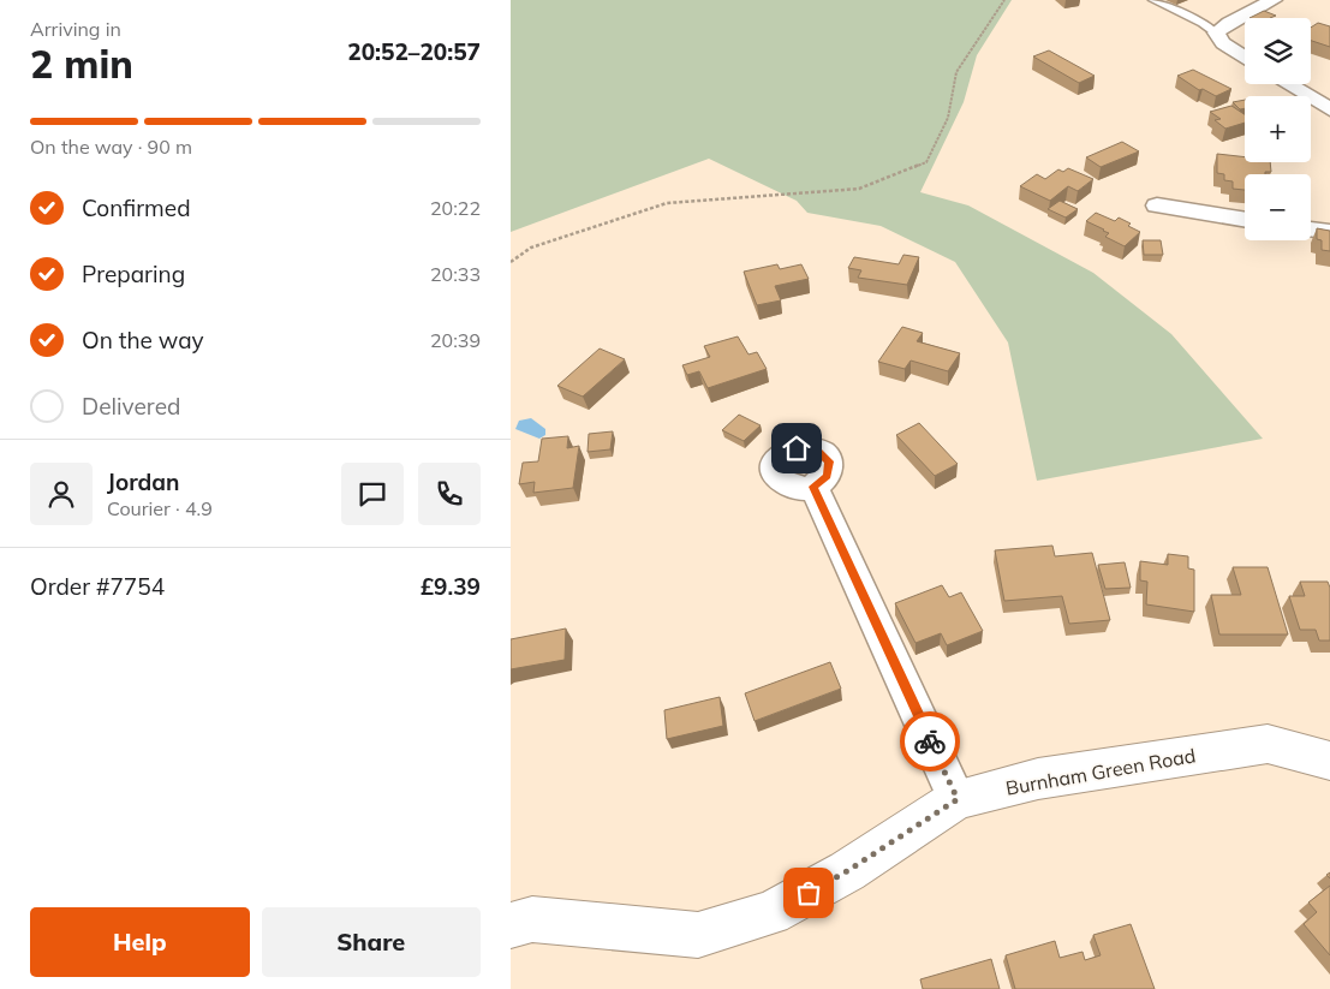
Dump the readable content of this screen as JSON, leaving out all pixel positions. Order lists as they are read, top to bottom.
{
  "streets": {
    "street": ["Burnham Green Road"]
  },
  "page": {
    "heading": ["2 min", "Arriving in", "20:52–20:57"],
    "panel": [
      "Jordan",
      "Courier · 4.9",
      "Order #7754",
      "£9.39"
    ],
    "map_buttons": ["+", "−"],
    "bar": "On the way · 90 m",
    "list": [
      ["Confirmed", "20:22"],
      ["Preparing", "20:33"],
      ["On the way", "20:39"],
      "Delivered"
    ],
    "buttons": ["Help", "Share"]
  }
}
